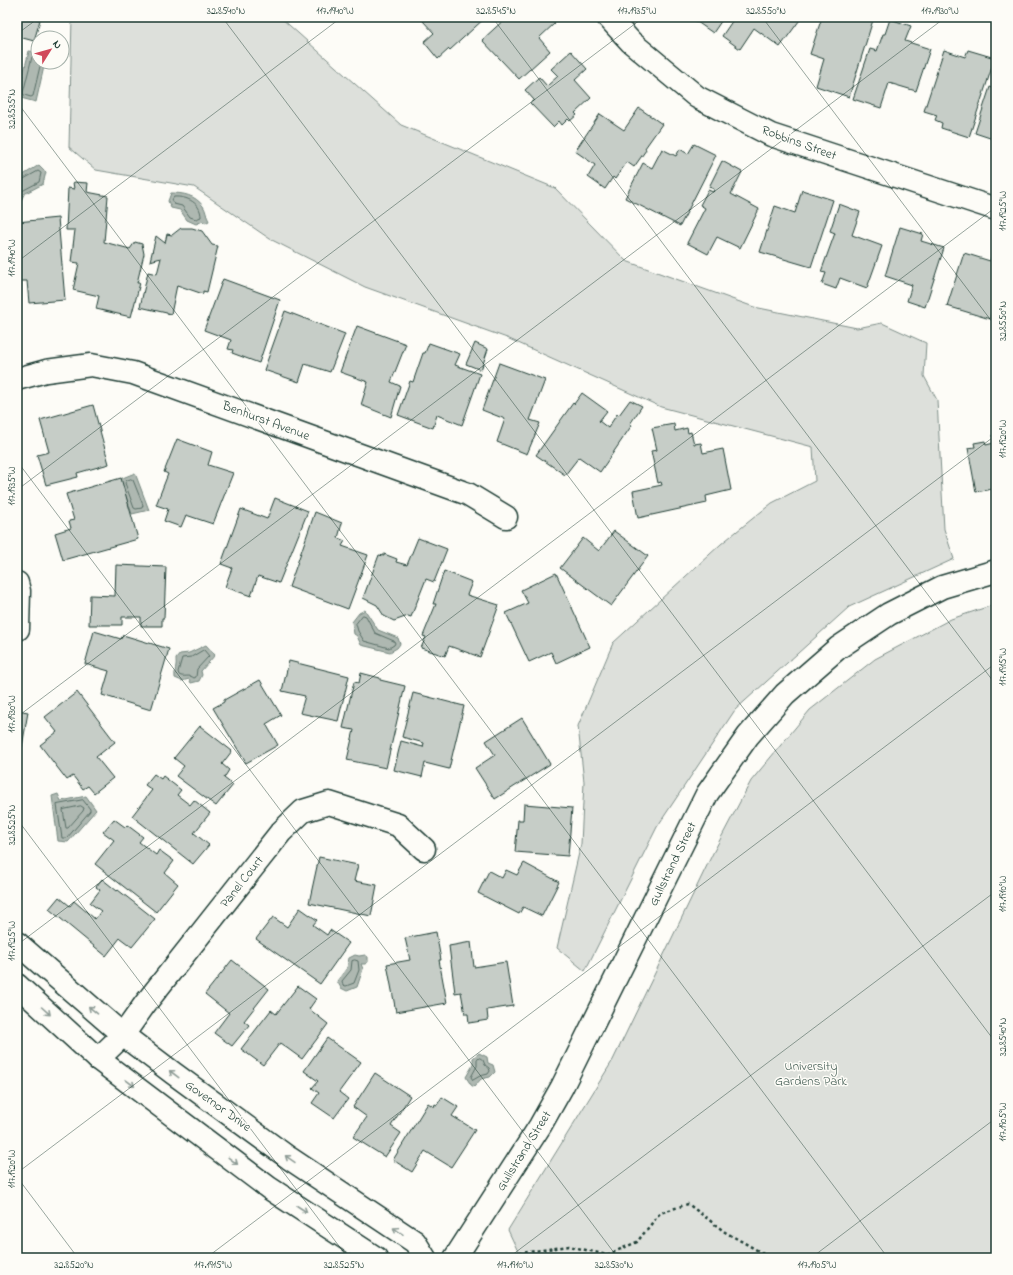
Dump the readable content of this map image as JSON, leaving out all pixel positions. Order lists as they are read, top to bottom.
{
  "streets": {
    "street": [
      "Robbins Street",
      "Benhurst Avenue",
      "Gullstrand Street",
      "Panel Court",
      "Governor Drive"
    ]
  },
  "crossings": [
    ["Panel Court", "Governor Drive"]
  ],
  "parks": ["University Gardens Park"],
  "north": "top right",
  "coordinates": [
    "32.8540°N",
    "117.1940°W",
    "32.8545°N",
    "117.1935°W",
    "32.8550°N",
    "117.1930°W",
    "32.8535°N",
    "117.1925°W",
    "117.1920°W",
    "117.1915°W",
    "32.8525°N",
    "117.1910°W",
    "117.1905°W",
    "32.8520°N",
    "32.8530°N"
  ]
}
